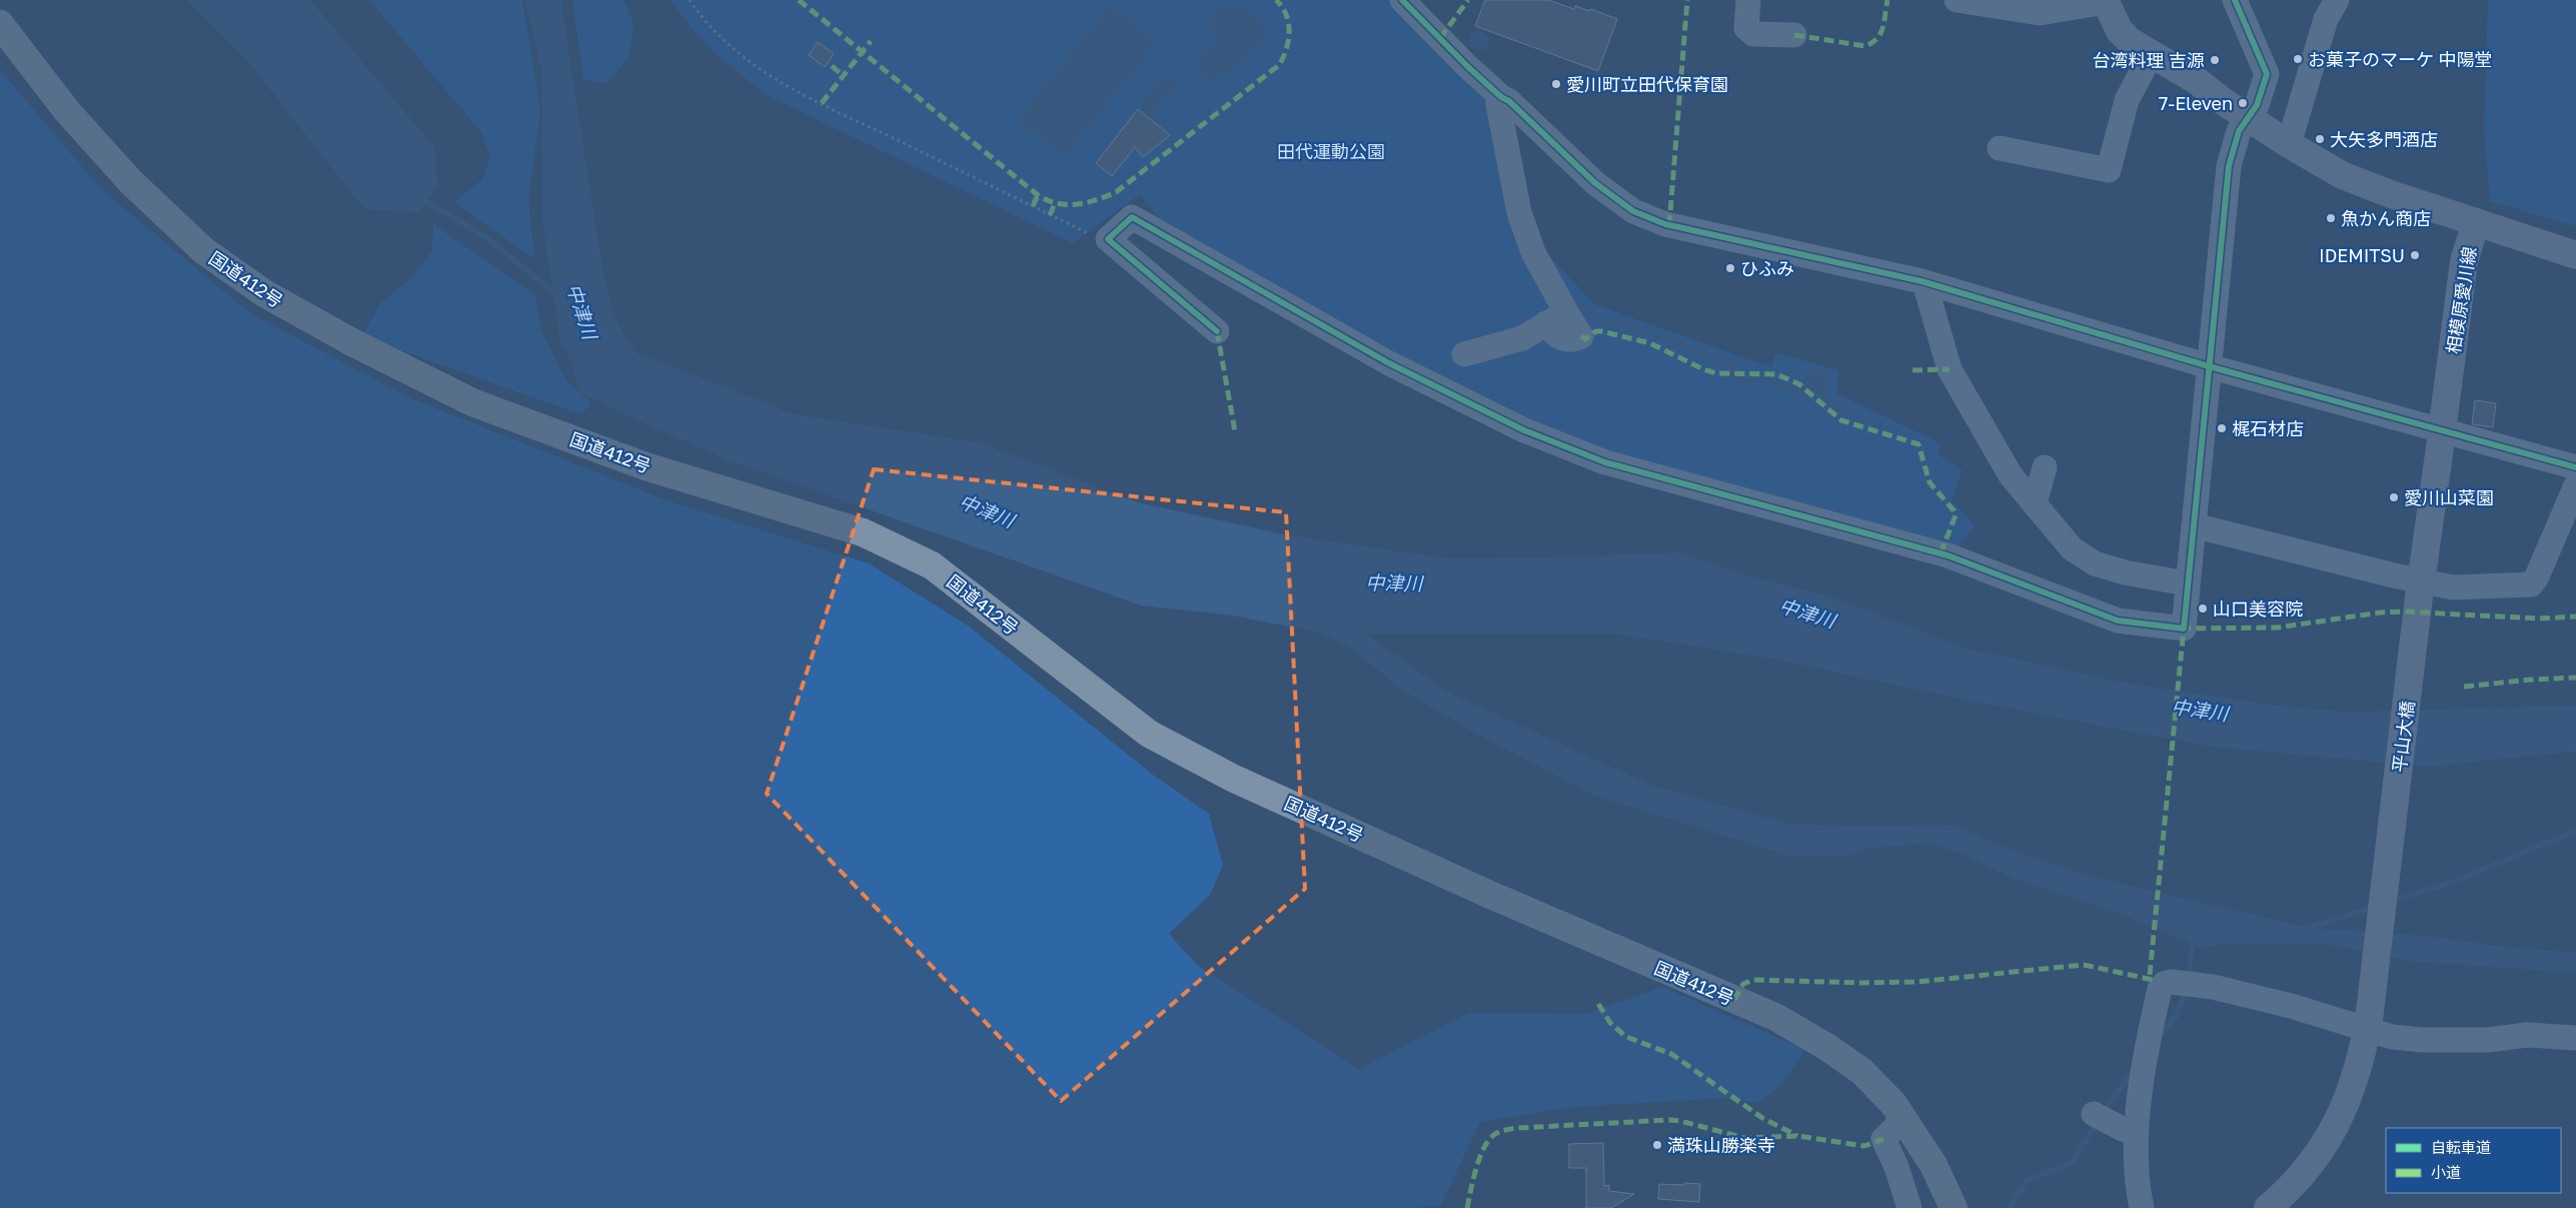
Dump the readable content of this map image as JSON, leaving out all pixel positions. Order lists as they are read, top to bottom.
{
  "streets": {
    "highway": ["国道412号"],
    "main road": ["相模原愛川線", "平山大橋"]
  },
  "crossings": [
    ["相模原愛川線", "平山大橋"]
  ],
  "water": ["中津川"],
  "parks": ["田代運動公園"],
  "places": [
    "お菓子のマーケ 中陽堂",
    "台湾料理 吉源",
    "愛川町立田代保育園",
    "7-Eleven",
    "大矢多門酒店",
    "魚かん商店",
    "IDEMITSU",
    "ひふみ",
    "梶石材店",
    "愛川山菜園",
    "山口美容院",
    "満珠山勝楽寺"
  ],
  "legend": ["自転車道", "小道"]
}
